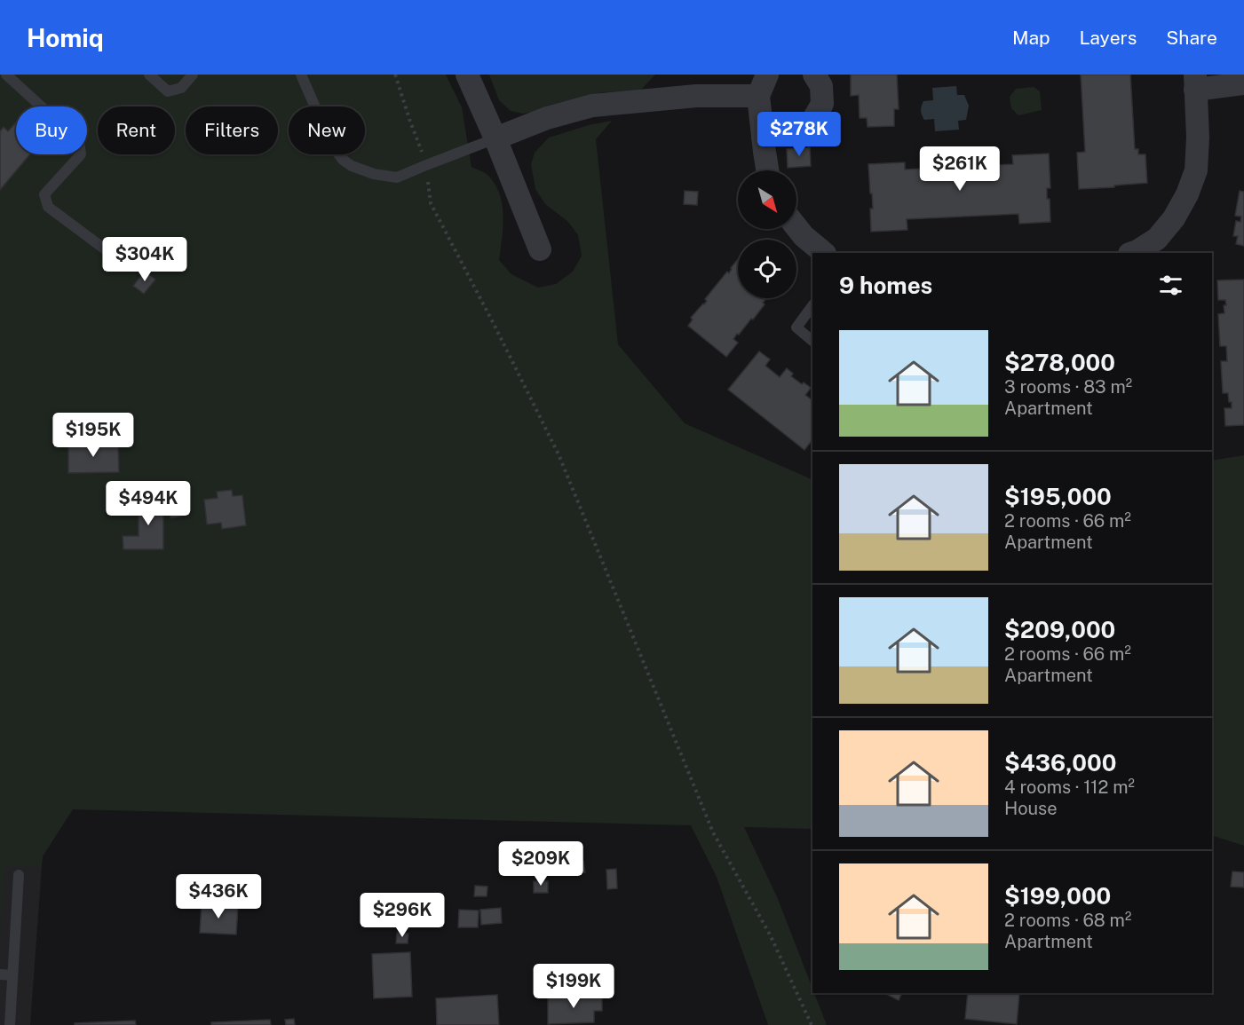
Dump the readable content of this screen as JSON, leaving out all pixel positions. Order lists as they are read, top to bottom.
{
  "north": "bottom right",
  "page": {
    "header": "Homiq",
    "nav": ["Map", "Layers", "Share"],
    "chip": [
      "Buy",
      "Rent",
      "Filters",
      "New"
    ],
    "price": [
      "$278K",
      "$261K",
      "$304K",
      "$195K",
      "$494K",
      "$209K",
      "$436K",
      "$296K",
      "$199K"
    ],
    "heading": "9 homes",
    "list": [
      {
        "name": "$278,000",
        "note": "3 rooms · 83 m² · Apartment"
      },
      {
        "name": "$195,000",
        "note": "2 rooms · 66 m² · Apartment"
      },
      {
        "name": "$209,000",
        "note": "2 rooms · 66 m² · Apartment"
      },
      {
        "name": "$436,000",
        "note": "4 rooms · 112 m² · House"
      },
      {
        "name": "$199,000",
        "note": "2 rooms · 68 m² · Apartment"
      }
    ]
  }
}
